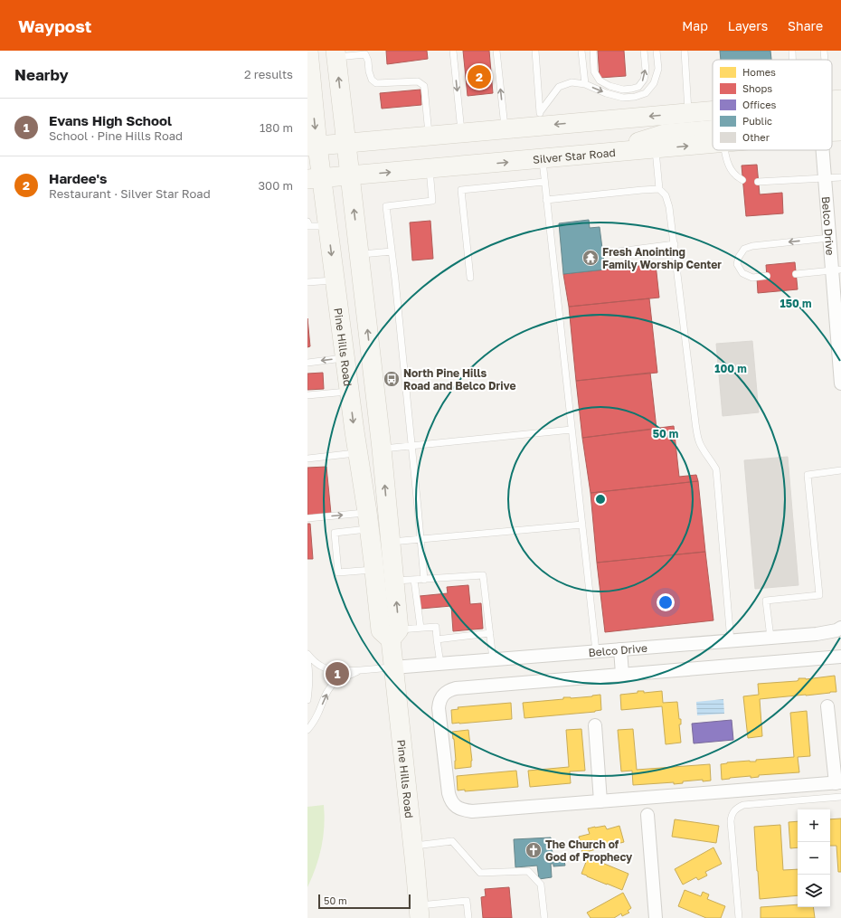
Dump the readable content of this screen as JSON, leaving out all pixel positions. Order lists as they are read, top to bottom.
{
  "streets": {
    "main road": ["Silver Star Road", "Pine Hills Road"],
    "street": ["Belco Drive"]
  },
  "crossings": [
    ["Silver Star Road", "Pine Hills Road"],
    ["Belco Drive", "Pine Hills Road"]
  ],
  "places": {
    "temple": ["Fresh Anointing Family Worship Center"],
    "bus stop": ["North Pine Hills Road and Belco Drive"],
    "church": ["The Church of God of Prophecy"]
  },
  "legend": [
    "Homes",
    "Shops",
    "Offices",
    "Public",
    "Other"
  ],
  "scale_bar": "50 m",
  "page": {
    "header": "Waypost",
    "nav": ["Map", "Layers", "Share"],
    "heading": ["Nearby", "2 results"],
    "pins": ["2", "1"],
    "list": [
      {
        "mark": "1",
        "name": "Evans High School",
        "note": "School · Pine Hills Road",
        "value": "180 m"
      },
      {
        "mark": "2",
        "name": "Hardee's",
        "note": "Restaurant · Silver Star Road",
        "value": "300 m"
      }
    ],
    "map_buttons": ["+", "−"],
    "scale": "50 m"
  },
  "rings": ["150 m", "100 m", "50 m"]
}
